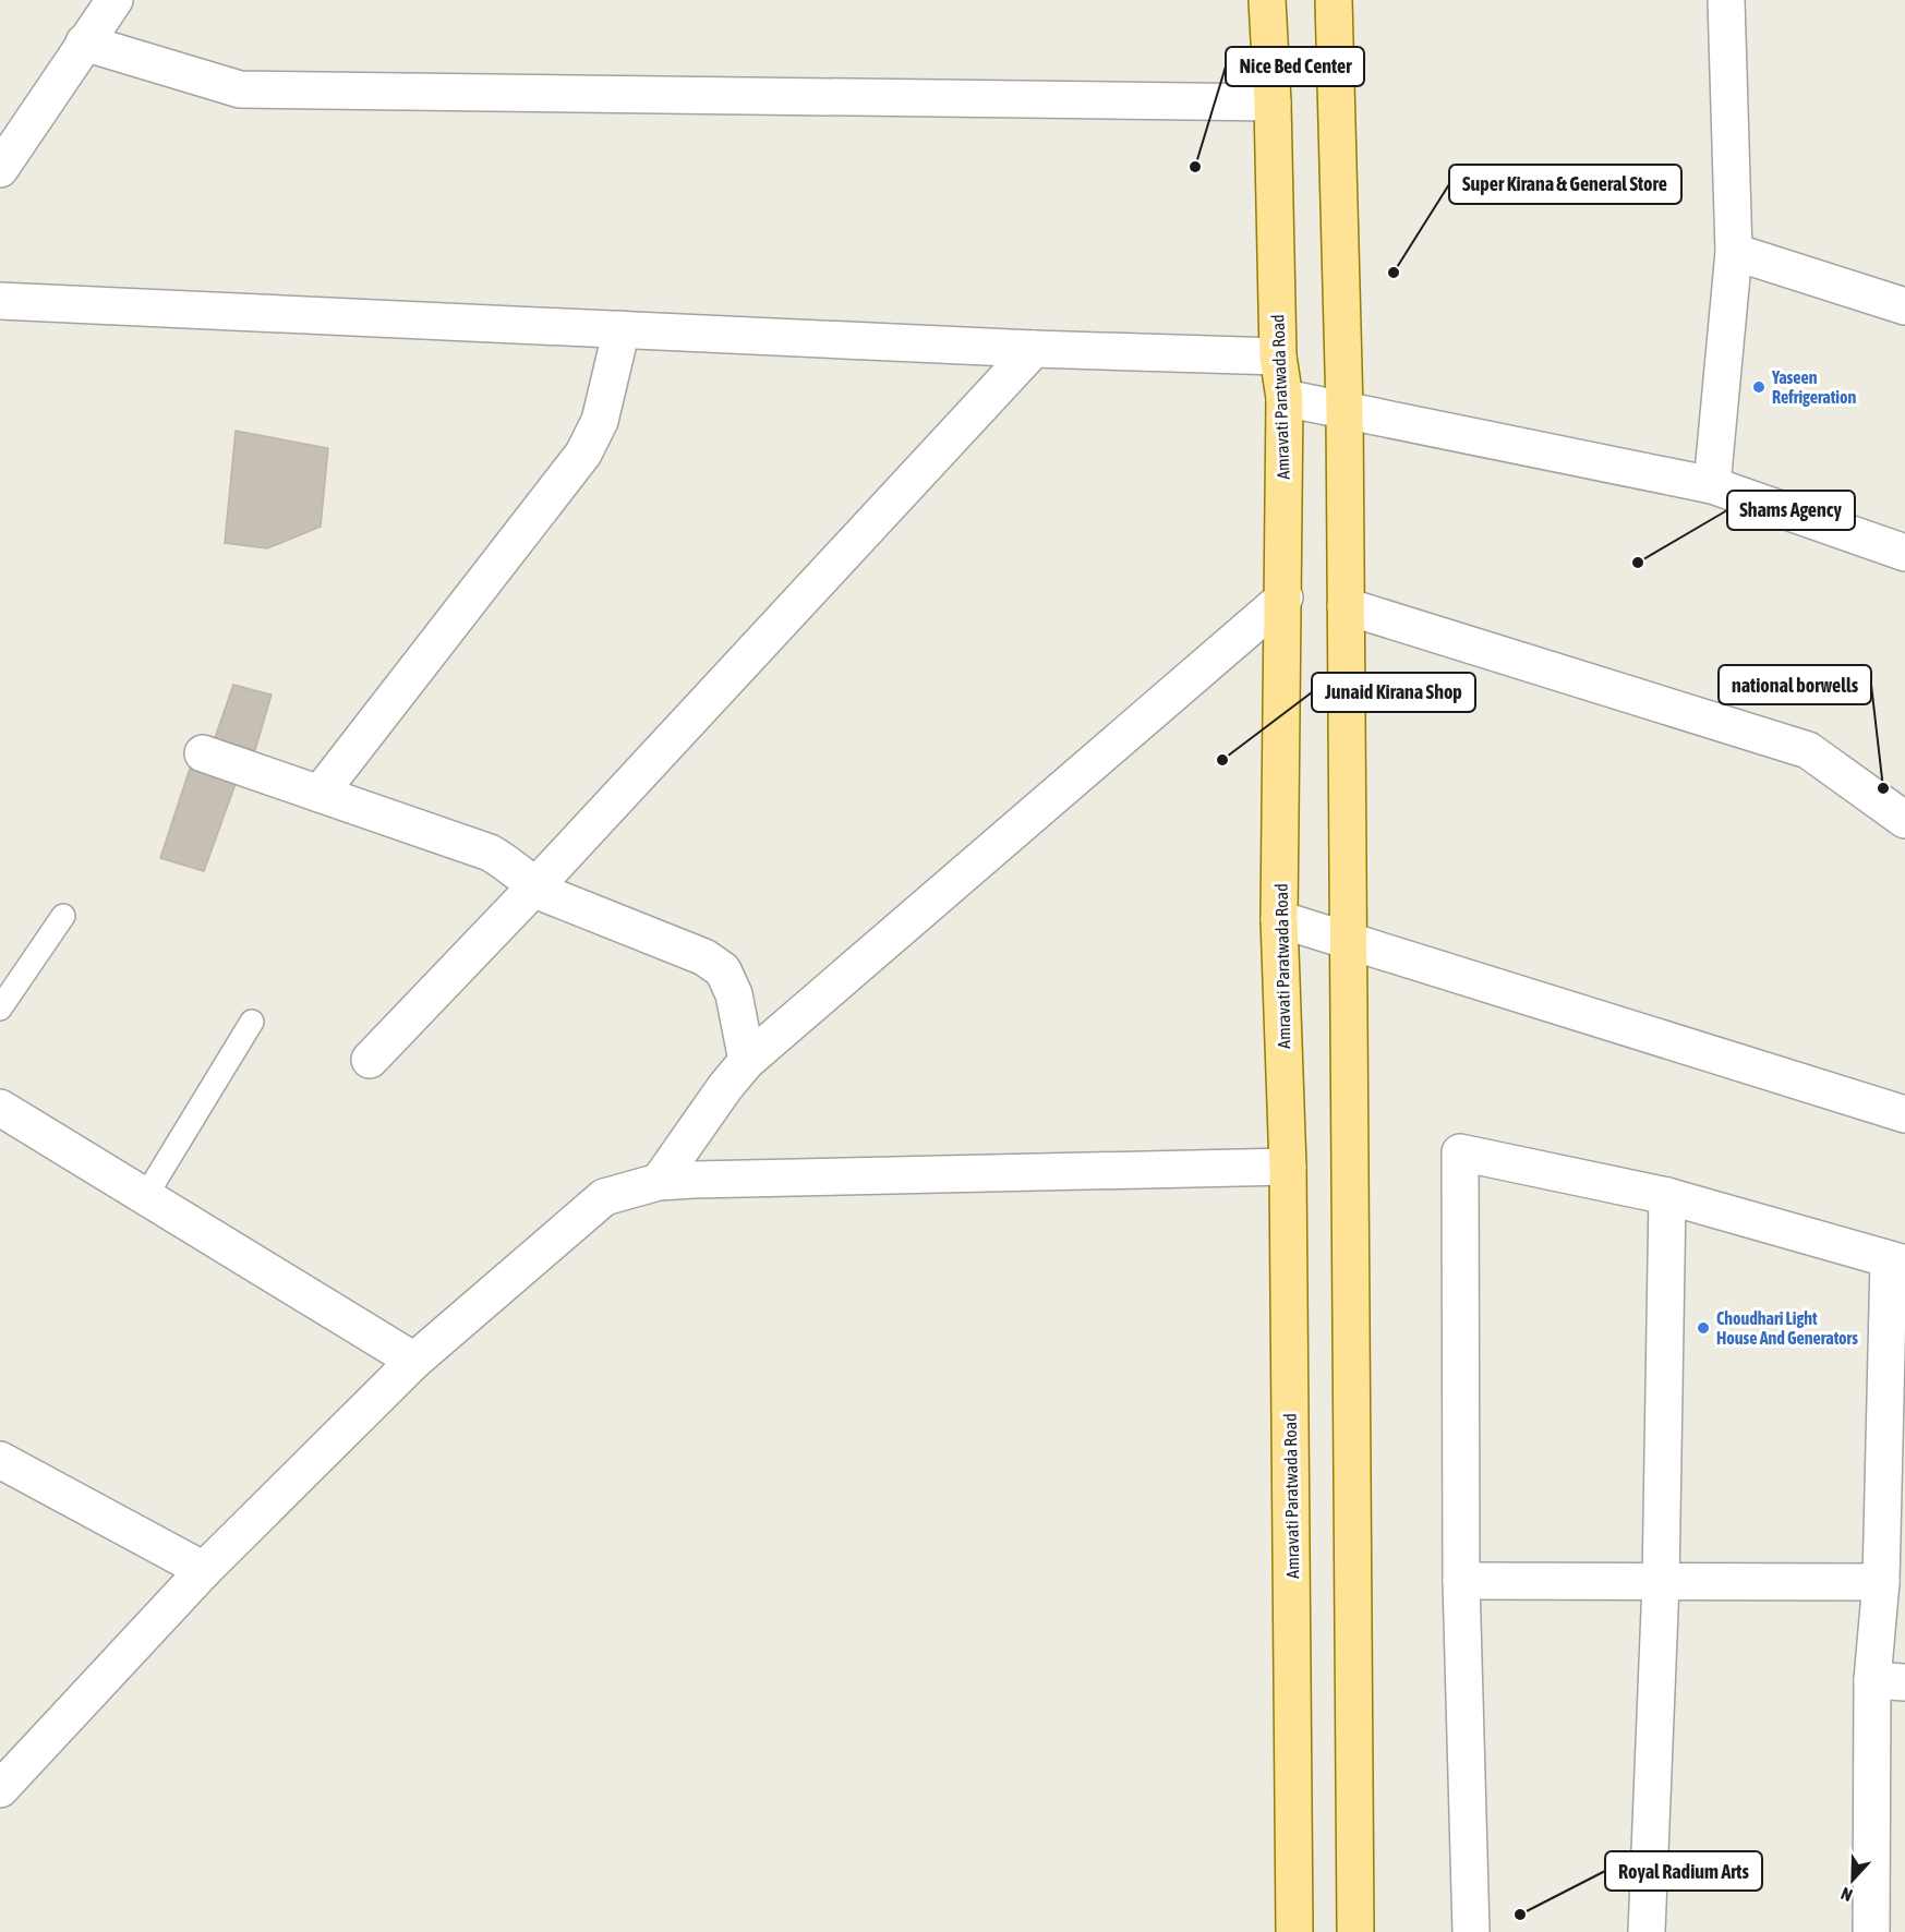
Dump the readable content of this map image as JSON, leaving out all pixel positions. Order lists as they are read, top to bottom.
{
  "streets": {
    "main road": ["Amravati Paratwada Road"]
  },
  "places": [
    "Nice Bed Center",
    "Super Kirana & General Store",
    "Yaseen Refrigeration",
    "Shams Agency",
    "Junaid Kirana Shop",
    "national borwells",
    "Choudhari Light House And Generators",
    "Royal Radium Arts"
  ],
  "north": "bottom"
}
